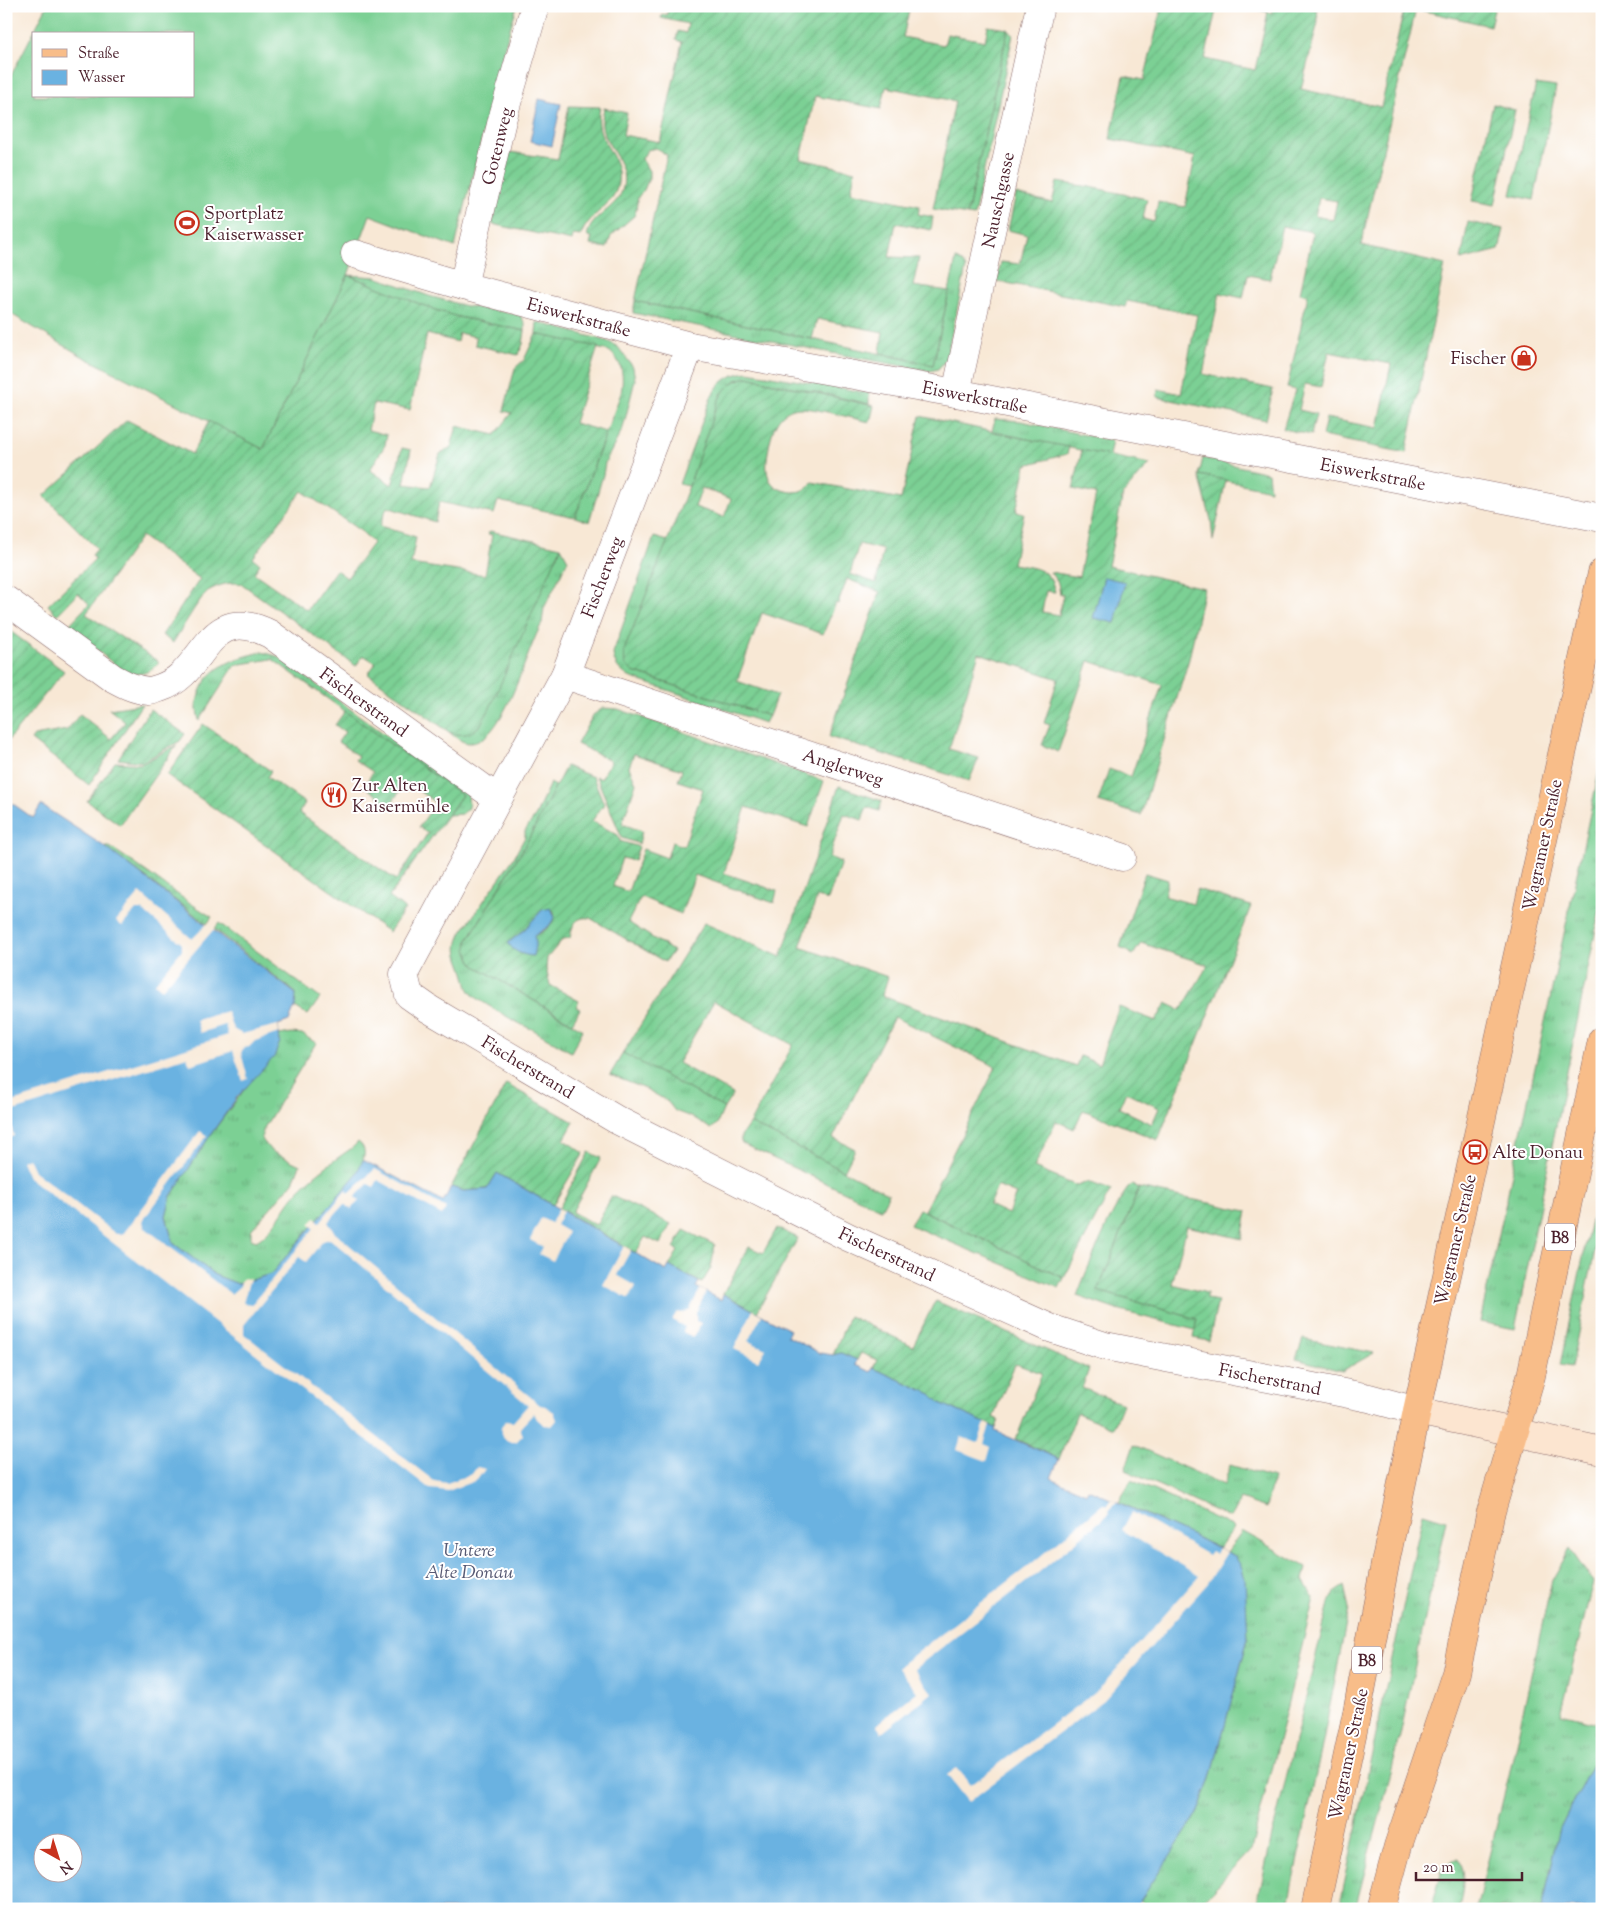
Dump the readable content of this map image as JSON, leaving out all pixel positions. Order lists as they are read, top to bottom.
{
  "streets": {
    "main road": ["Wagramer Straße", "B8"],
    "street": [
      "Gotenweg",
      "Nauschgasse",
      "Eiswerkstraße",
      "Fischerweg",
      "Fischerstrand",
      "Anglerweg"
    ]
  },
  "crossings": [
    ["Gotenweg", "Eiswerkstraße"],
    ["Nauschgasse", "Eiswerkstraße"],
    ["Eiswerkstraße", "Fischerweg"],
    ["Fischerweg", "Fischerstrand"],
    ["Fischerweg", "Anglerweg"],
    ["Fischerstrand", "Wagramer Straße"]
  ],
  "water": ["Untere Alte Donau"],
  "places": {
    "sports": ["Sportplatz Kaiserwasser"],
    "shop": ["Fischer"],
    "restaurant": ["Zur Alten Kaisermühle"],
    "bus stop": ["Alte Donau"]
  },
  "legend": ["Straße", "Wasser"],
  "scale_bar": "20 m",
  "north": "bottom right"
}
